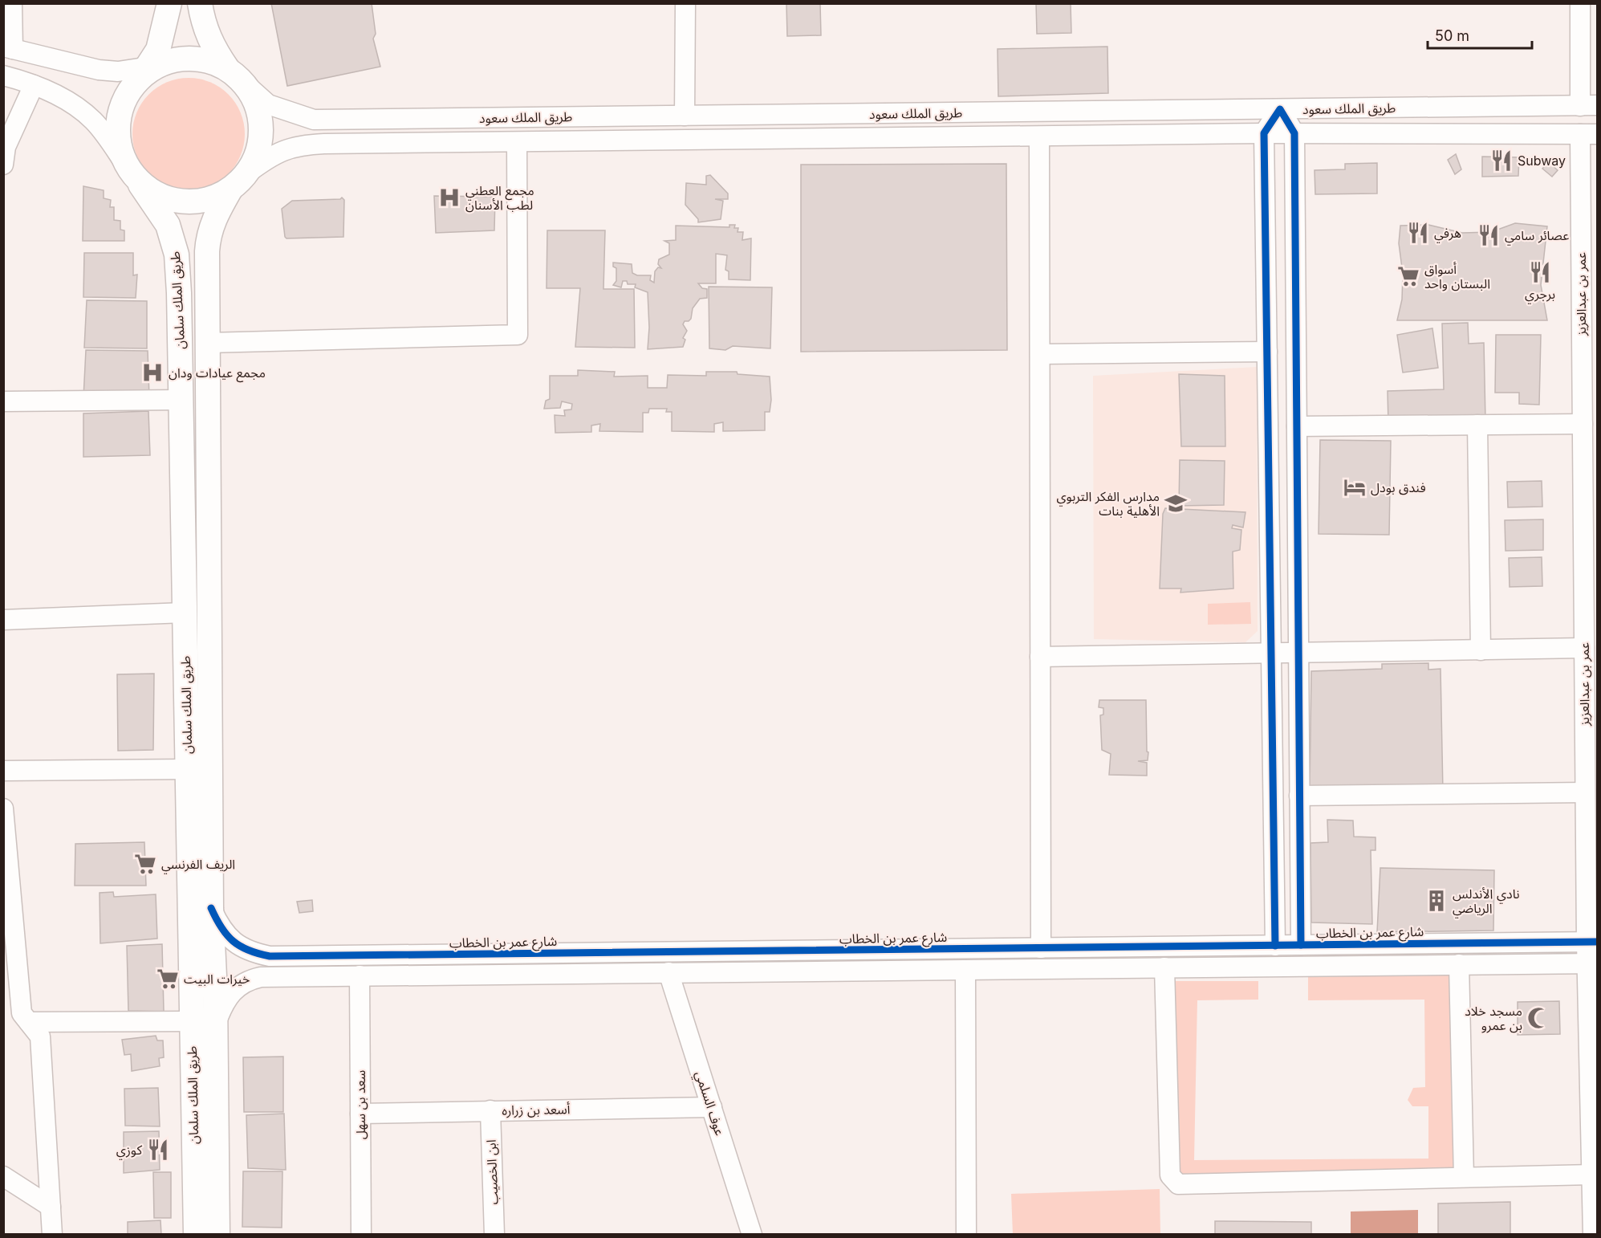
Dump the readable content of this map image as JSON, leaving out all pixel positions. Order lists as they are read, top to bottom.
{
  "streets": {
    "main road": ["طريق الملك سلمان"],
    "street": [
      "طريق الملك سعود",
      "عمر بن عبدالعزيز",
      "شارع عمر بن الخطاب",
      "عوف السلمي",
      "سعد بن سهل",
      "أسعد بن زراره",
      "ابن الخصيب"
    ]
  },
  "crossings": [
    ["طريق الملك سعود", "عمر بن عبدالعزيز"],
    ["طريق الملك سعود", "طريق الملك سلمان"],
    ["عمر بن عبدالعزيز", "شارع عمر بن الخطاب"],
    ["طريق الملك سلمان", "شارع عمر بن الخطاب"],
    ["عوف السلمي", "أسعد بن زراره"],
    ["سعد بن سهل", "أسعد بن زراره"],
    ["أسعد بن زراره", "ابن الخصيب"]
  ],
  "places": {
    "restaurant": [
      "Subway",
      "هرفي",
      "عصائر سامي",
      "برجري",
      "كوزي"
    ],
    "hospital": ["مجمع العطني لطب الأسنان", "مجمع عيادات ودان"],
    "supermarket": ["أسواق البستان واحد", "الريف الفرنسي", "خيرات البيت"],
    "hotel": ["فندق بودل"],
    "school or university": ["مدارس الفكر التربوي الأهلية بنات"],
    "building": ["نادي الأندلس الرياضي"],
    "mosque": ["مسجد خلاد بن عمرو"]
  },
  "scale_bar": "50 m"
}
